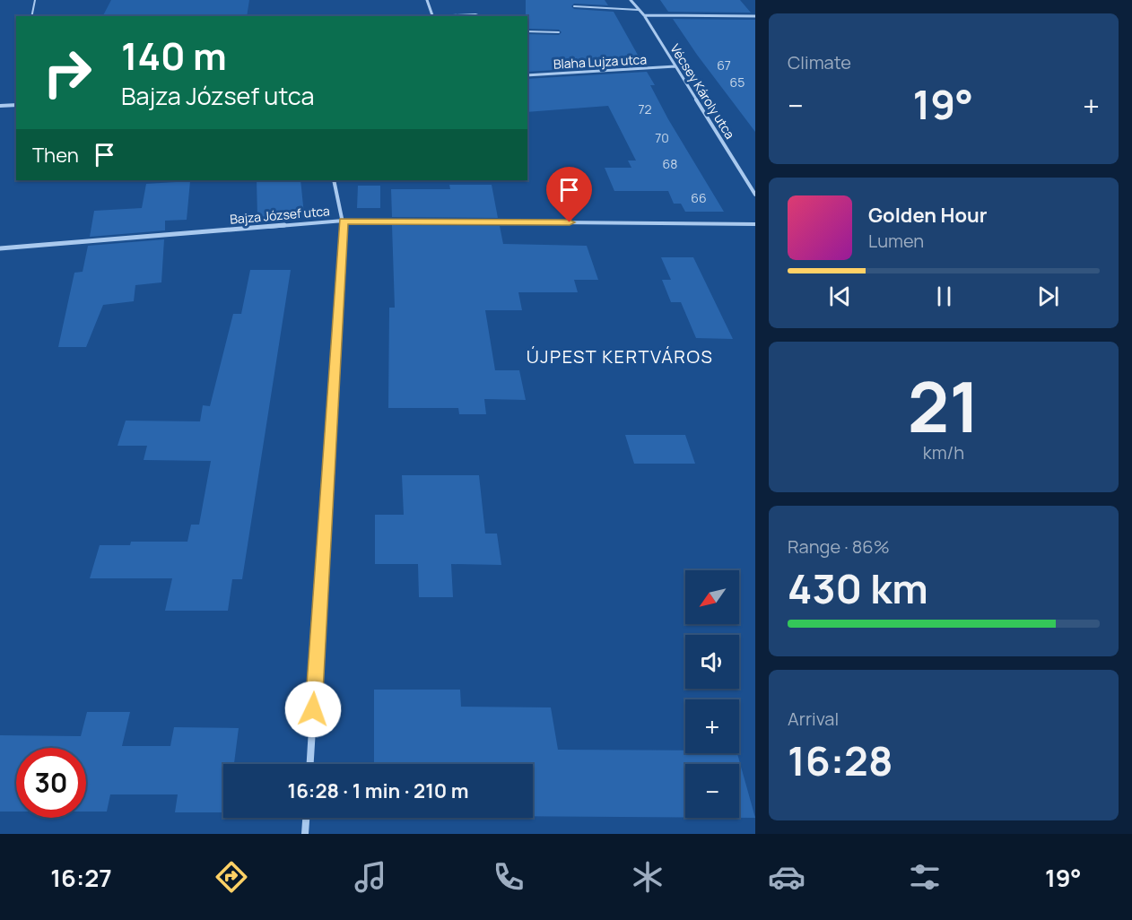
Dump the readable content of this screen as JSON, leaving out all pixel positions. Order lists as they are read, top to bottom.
{
  "streets": {
    "street": ["Blaha Lujza utca", "Vécsey Károly utca", "Bajza József utca"]
  },
  "crossings": [
    ["Blaha Lujza utca", "Vécsey Károly utca"]
  ],
  "districts": ["ÚJPEST KERTVÁROS"],
  "house_numbers": [
    "67",
    "65",
    "72",
    "70",
    "68",
    "66"
  ],
  "north": "bottom left",
  "page": {
    "tile": [
      "Climate",
      ["21", "km/h"],
      ["Range · 86%", "430 km"],
      ["Arrival", "16:28"]
    ],
    "turn": ["140 m", "Bajza József utca"],
    "heat": ["−", "19°", "+"],
    "then": "Then",
    "song": ["Golden Hour", "Lumen"],
    "map_buttons": ["+", "−"],
    "limit": "30",
    "trip": "16:28 · 1 min · 210 m",
    "tabs": ["16:27", "19°"]
  }
}
